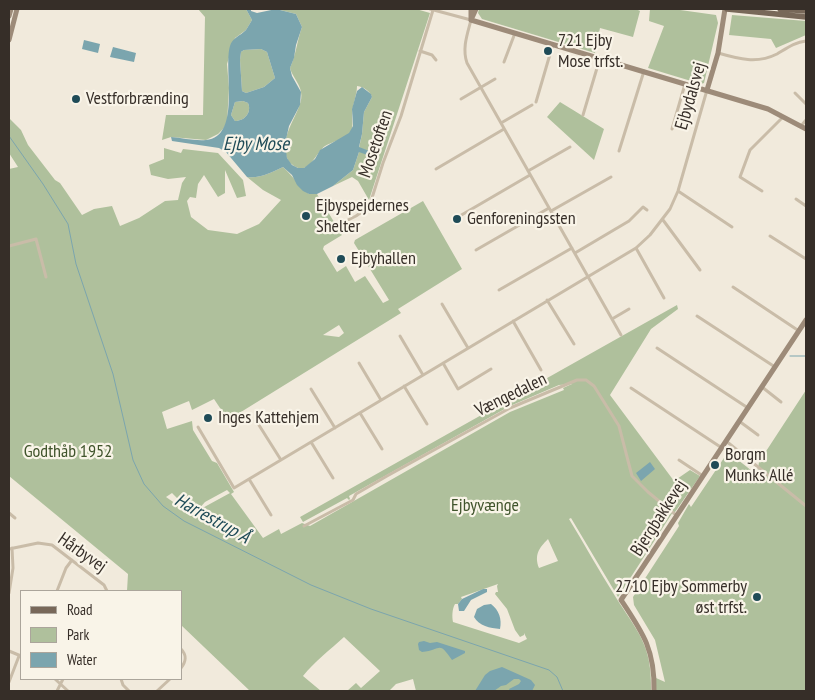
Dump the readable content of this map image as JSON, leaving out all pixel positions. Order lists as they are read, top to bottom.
{
  "streets": {
    "street": [
      "Ejbydalsvej",
      "Mosetoften",
      "Vængedalen",
      "Bjergbakkevej",
      "Hårbyvej"
    ]
  },
  "crossings": [
    ["Vængedalen", "Bjergbakkevej"]
  ],
  "water": ["Ejby Mose", "Harrestrup Å"],
  "parks": ["Godthåb 1952", "Ejbyvænge"],
  "places": [
    "721 Ejby Mose trfst.",
    "Vestforbrænding",
    "Ejbyspejdernes Shelter",
    "Genforeningssten",
    "Ejbyhallen",
    "Inges Kattehjem",
    "Borgm Munks Allé",
    "2710 Ejby Sommerby øst trfst."
  ],
  "legend": ["Road", "Park", "Water"]
}
